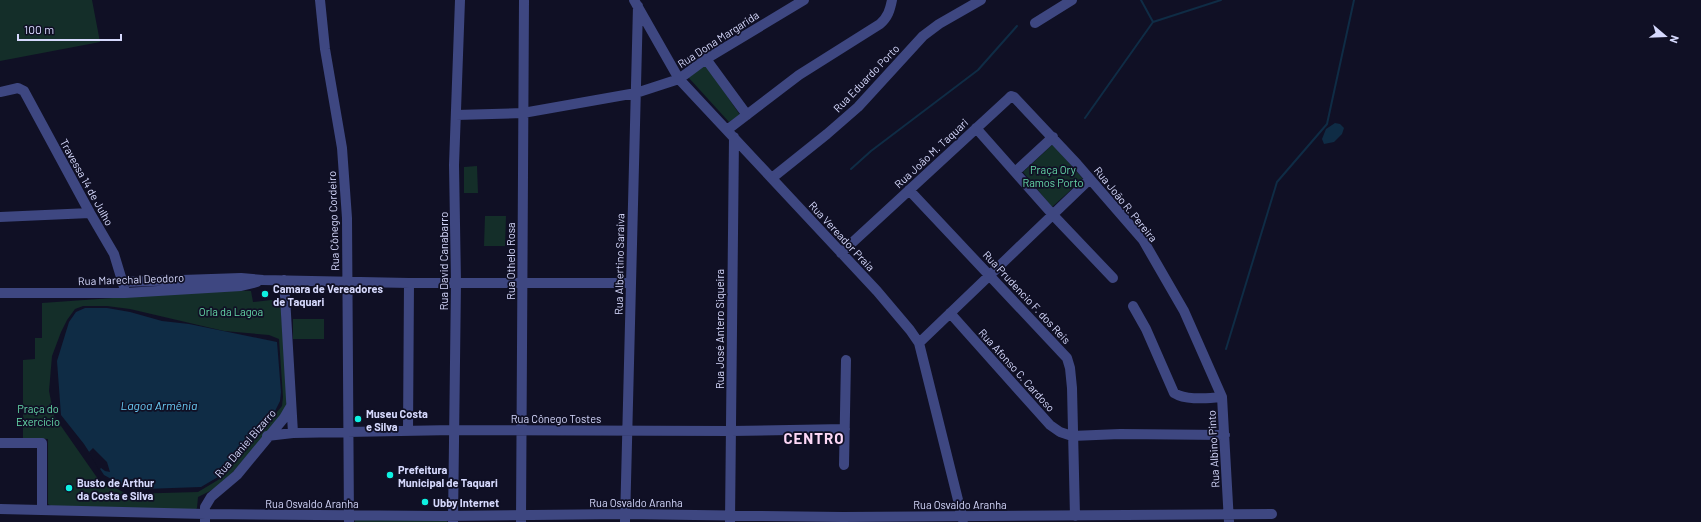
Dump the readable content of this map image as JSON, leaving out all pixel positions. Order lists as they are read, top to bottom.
{
  "streets": {
    "street": [
      "Rua Dona Margarida",
      "Rua Eduardo Porto",
      "Rua João M. Taquari",
      "Travessa 14 de Julho",
      "Rua João R. Pereira",
      "Rua Cônego Cordeiro",
      "Rua Vereador Praia",
      "Rua David Canabarro",
      "Rua Othelo Rosa",
      "Rua Albertino Saraiva",
      "Rua Marechal Deodoro",
      "Rua Prudencio F. dos Reis",
      "Rua José Antero Siqueira",
      "Rua Afonso C. Cardoso",
      "Rua Cônego Tostes",
      "Rua Daniel Bizarro",
      "Rua Albino Pinto",
      "Rua Osvaldo Aranha"
    ]
  },
  "crossings": [
    ["Rua Dona Margarida", "Rua Vereador Praia"],
    ["Rua Dona Margarida", "Rua David Canabarro"],
    ["Rua Dona Margarida", "Rua Othelo Rosa"],
    ["Rua Dona Margarida", "Rua Albertino Saraiva"],
    ["Rua Eduardo Porto", "Rua Vereador Praia"],
    ["Rua João M. Taquari", "Rua João R. Pereira"],
    ["Rua João M. Taquari", "Rua Vereador Praia"],
    ["Rua João M. Taquari", "Rua Prudencio F. dos Reis"],
    ["Travessa 14 de Julho", "Rua Marechal Deodoro"],
    ["Rua João R. Pereira", "Rua Albino Pinto"],
    ["Rua Cônego Cordeiro", "Rua Marechal Deodoro"],
    ["Rua Cônego Cordeiro", "Rua Cônego Tostes"],
    ["Rua Cônego Cordeiro", "Rua Osvaldo Aranha"],
    ["Rua Vereador Praia", "Rua Albertino Saraiva"],
    ["Rua Vereador Praia", "Rua José Antero Siqueira"],
    ["Rua Vereador Praia", "Rua Osvaldo Aranha"],
    ["Rua David Canabarro", "Rua Marechal Deodoro"],
    ["Rua David Canabarro", "Rua Cônego Tostes"],
    ["Rua David Canabarro", "Rua Osvaldo Aranha"],
    ["Rua Othelo Rosa", "Rua Marechal Deodoro"],
    ["Rua Othelo Rosa", "Rua Cônego Tostes"],
    ["Rua Othelo Rosa", "Rua Osvaldo Aranha"],
    ["Rua Albertino Saraiva", "Rua Marechal Deodoro"],
    ["Rua Albertino Saraiva", "Rua Cônego Tostes"],
    ["Rua Albertino Saraiva", "Rua Osvaldo Aranha"],
    ["Rua Marechal Deodoro", "Rua Daniel Bizarro"],
    ["Rua Prudencio F. dos Reis", "Rua Afonso C. Cardoso"],
    ["Rua Prudencio F. dos Reis", "Rua Osvaldo Aranha"],
    ["Rua José Antero Siqueira", "Rua Cônego Tostes"],
    ["Rua José Antero Siqueira", "Rua Osvaldo Aranha"],
    ["Rua Cônego Tostes", "Rua Daniel Bizarro"],
    ["Rua Daniel Bizarro", "Rua Osvaldo Aranha"],
    ["Rua Albino Pinto", "Rua Osvaldo Aranha"]
  ],
  "districts": ["CENTRO"],
  "water": ["Lagoa Armênia"],
  "parks": ["Praça Ory Ramos Porto", "Orla da Lagoa", "Praça do Exercício"],
  "places": [
    "Camara de Vereadores de Taquari",
    "Museu Costa e Silva",
    "Prefeitura Municipal de Taquari",
    "Busto de Arthur da Costa e Silva",
    "Ubby Internet"
  ],
  "scale_bar": "100 m",
  "north": "right"
}
